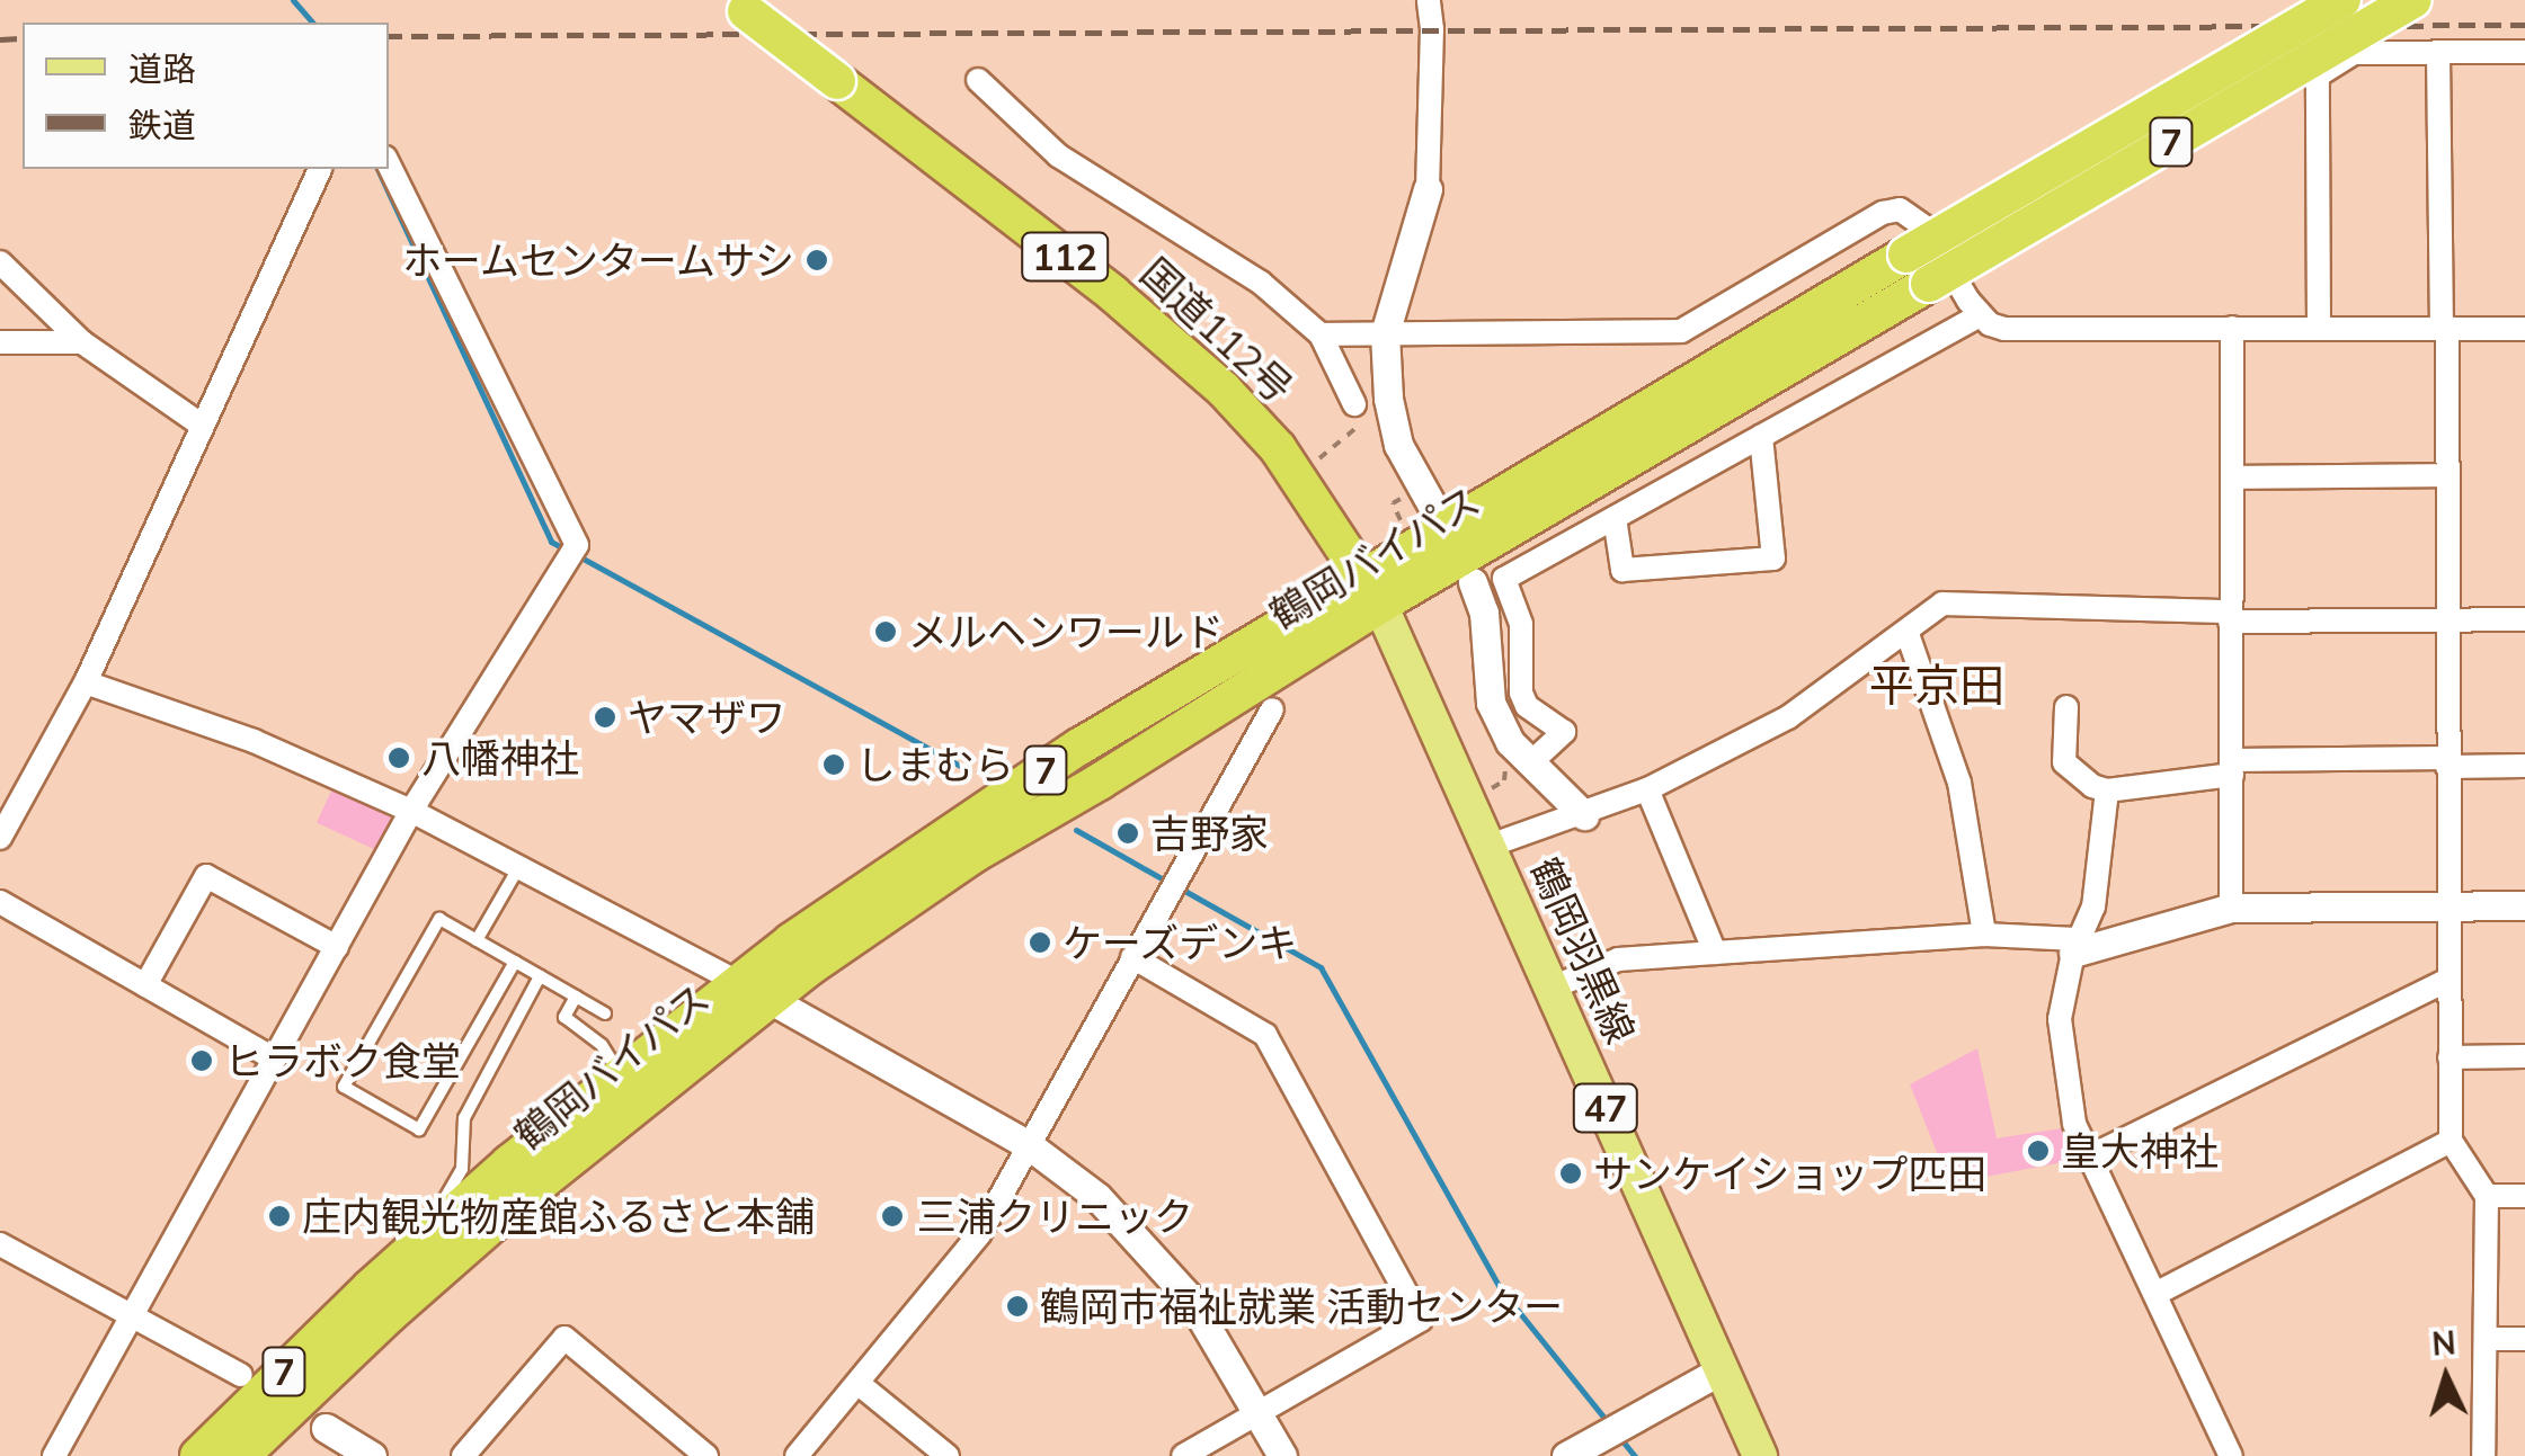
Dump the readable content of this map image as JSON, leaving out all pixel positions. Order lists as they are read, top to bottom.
{
  "streets": {
    "highway": [
      "7",
      "112",
      "国道112号",
      "鶴岡バイパス"
    ],
    "main road": ["鶴岡羽黒線", "47"]
  },
  "crossings": [
    ["国道112号", "鶴岡バイパス"],
    ["国道112号", "鶴岡羽黒線"],
    ["鶴岡バイパス", "鶴岡羽黒線"]
  ],
  "districts": ["平京田"],
  "places": [
    "ホームセンタームサシ",
    "メルヘンワールド",
    "ヤマザワ",
    "八幡神社",
    "しまむら",
    "吉野家",
    "ケーズデンキ",
    "ヒラボク食堂",
    "皇大神社",
    "サンケイショップ匹田",
    "庄内観光物産館ふるさと本舗",
    "三浦クリニック",
    "鶴岡市福祉就業 活動センター"
  ],
  "legend": ["道路", "鉄道"],
  "north": "top"
}
